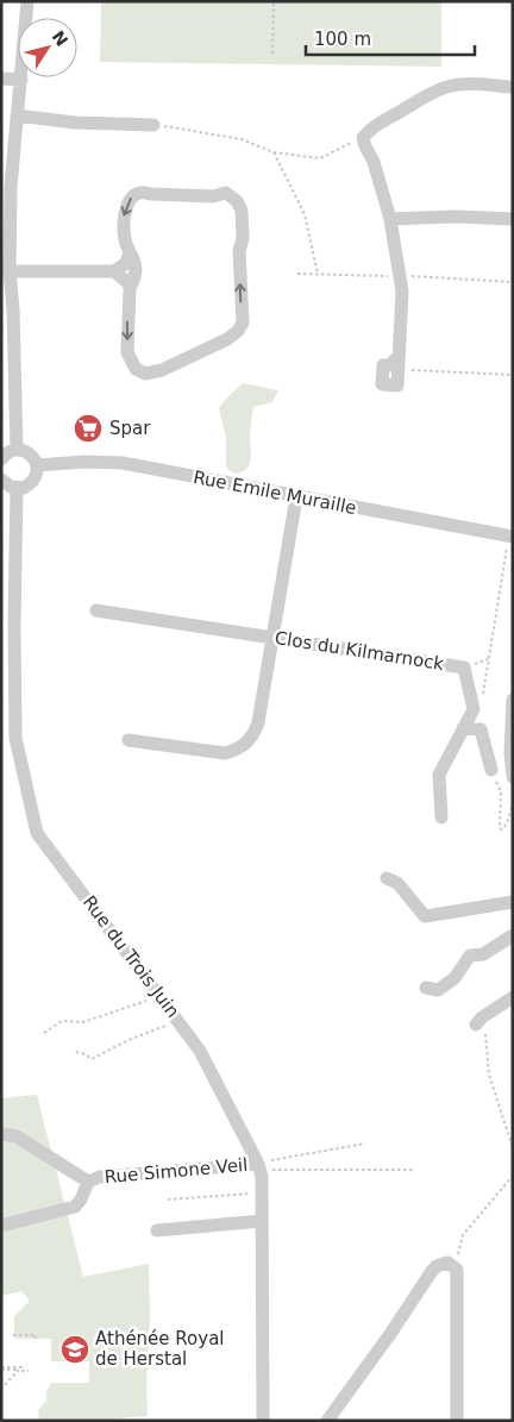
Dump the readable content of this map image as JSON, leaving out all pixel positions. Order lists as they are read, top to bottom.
{
  "streets": {
    "street": [
      "Rue Emile Muraille",
      "Clos du Kilmarnock",
      "Rue du Trois Juin",
      "Rue Simone Veil"
    ]
  },
  "crossings": [
    ["Rue du Trois Juin", "Rue Simone Veil"]
  ],
  "places": {
    "supermarket": ["Spar"],
    "school or university": ["Athénée Royal de Herstal"]
  },
  "scale_bar": "100 m",
  "north": "top right"
}
